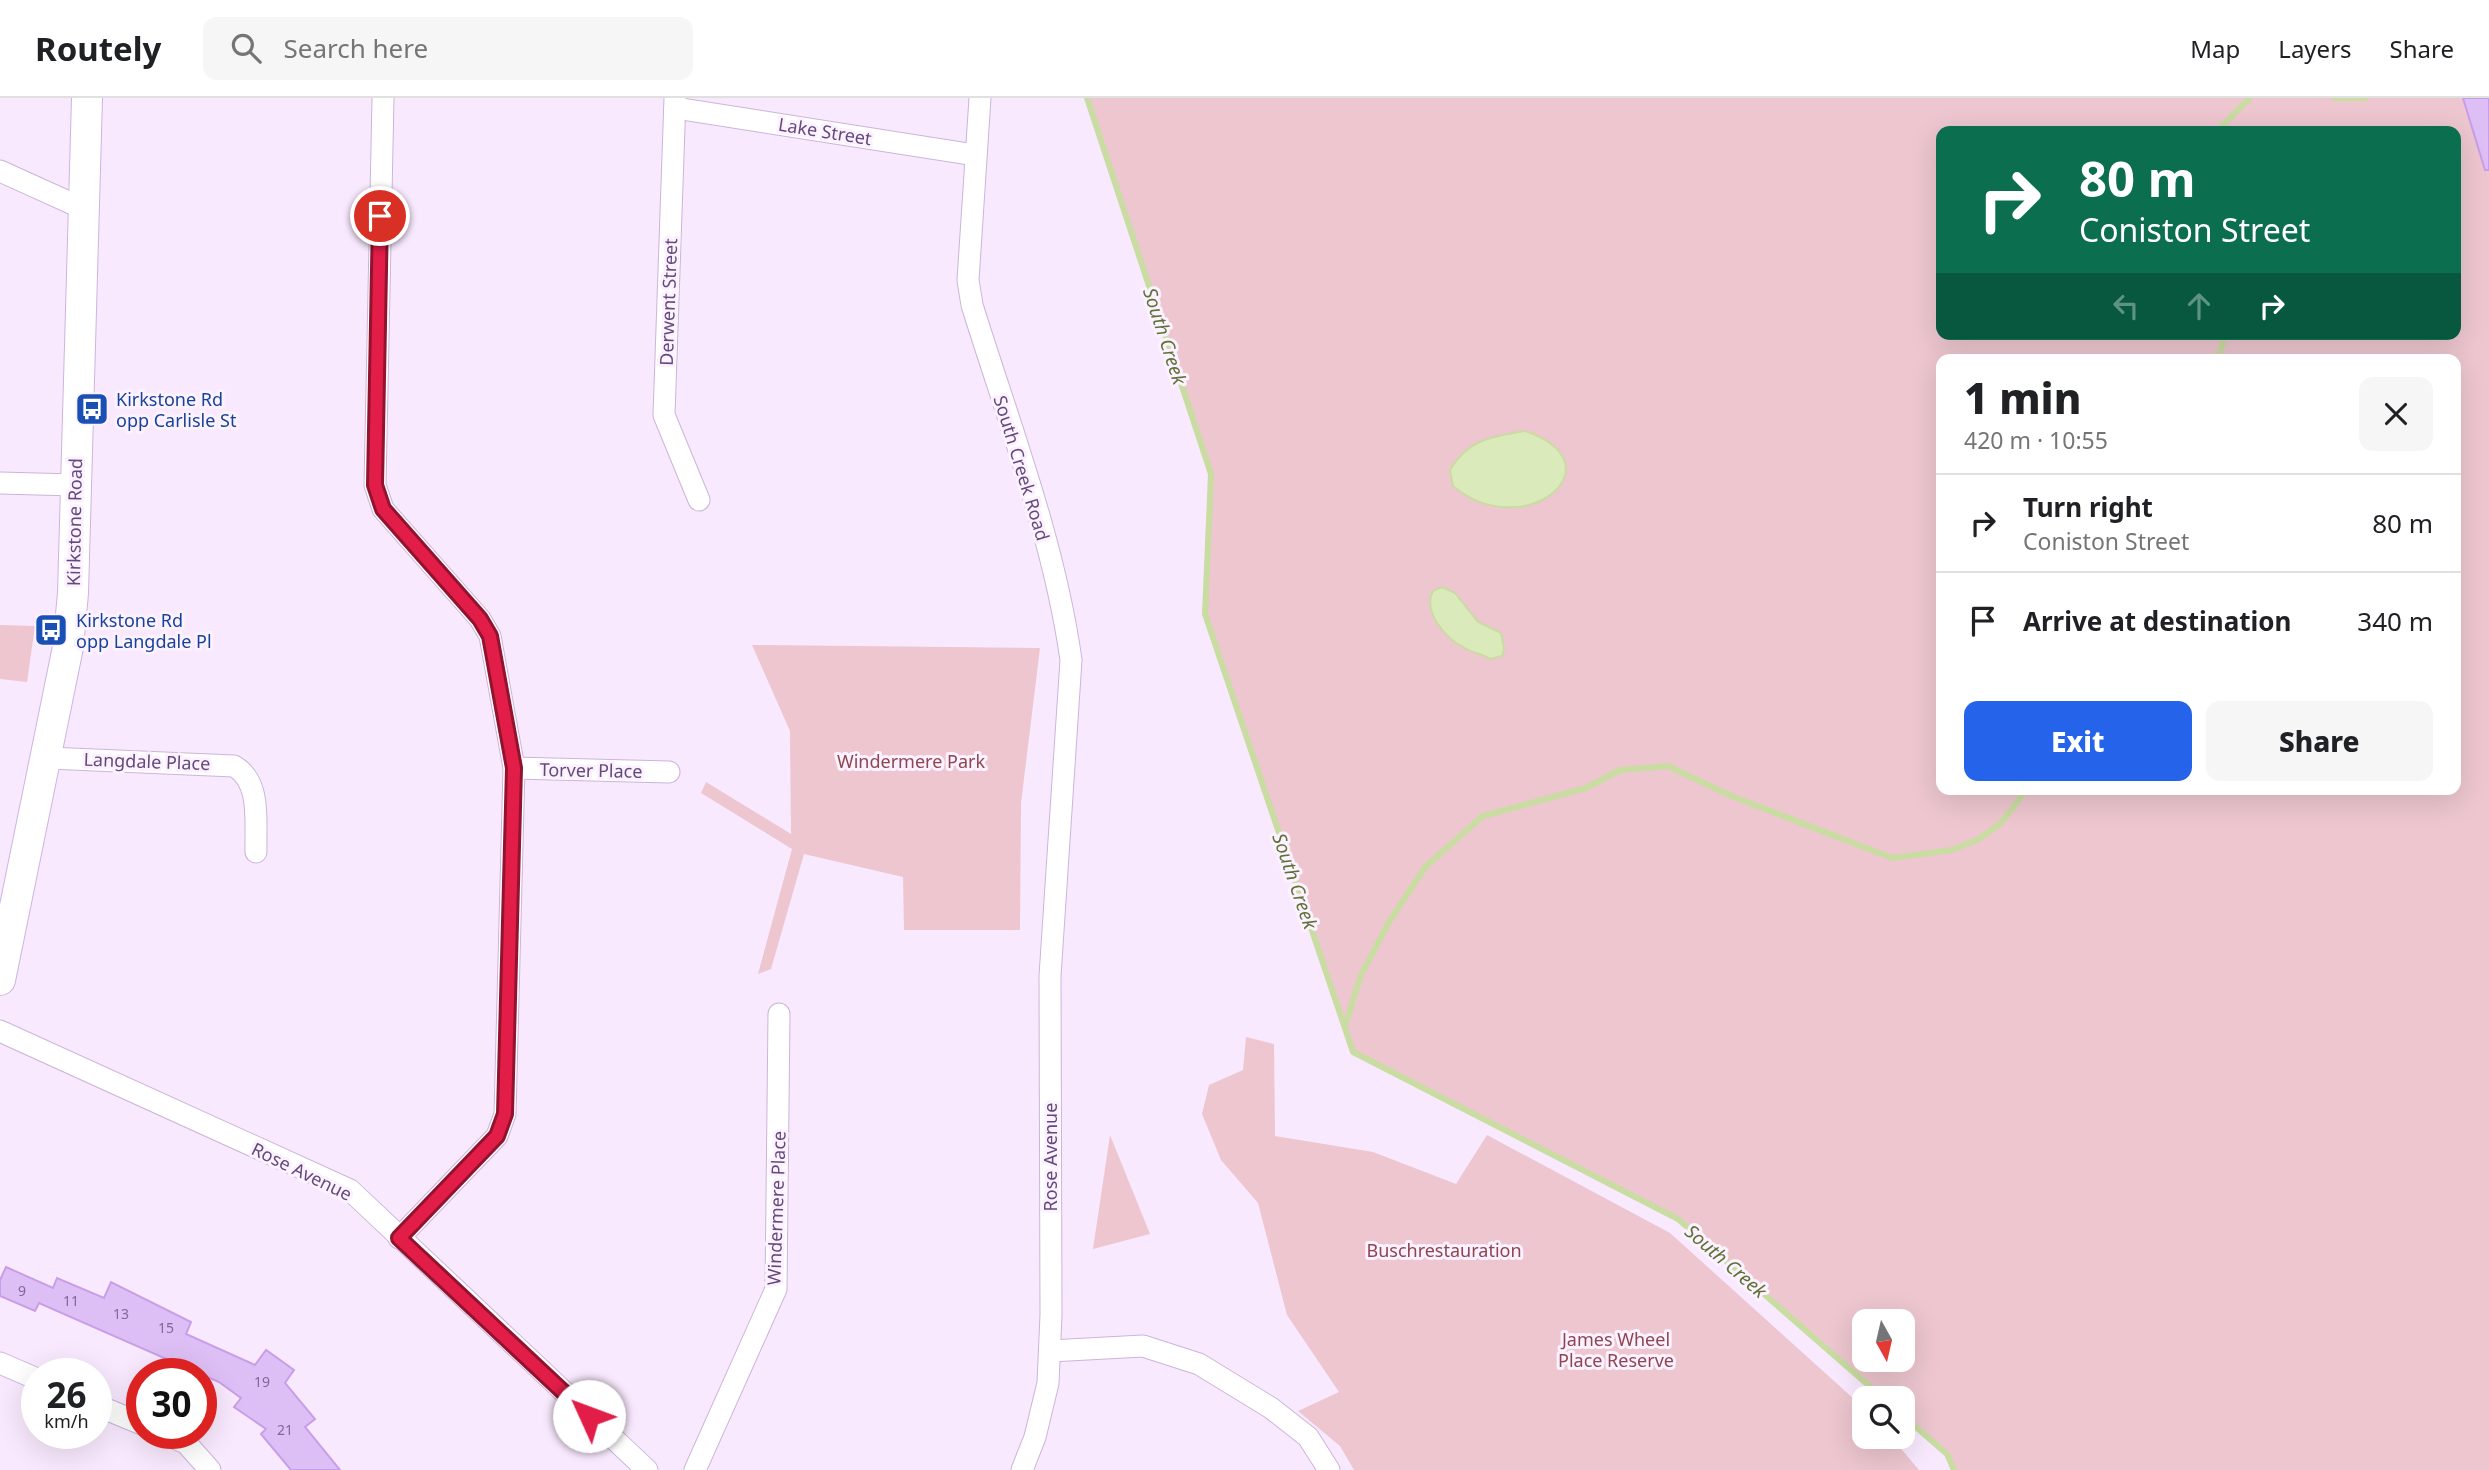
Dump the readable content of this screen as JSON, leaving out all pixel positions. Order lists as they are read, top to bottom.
{
  "streets": {
    "street": [
      "Lake Street",
      "Derwent Street",
      "South Creek Road",
      "Kirkstone Road",
      "Langdale Place",
      "Torver Place",
      "Rose Avenue",
      "Windermere Place"
    ]
  },
  "crossings": [
    ["Lake Street", "Derwent Street"],
    ["Lake Street", "South Creek Road"],
    ["South Creek Road", "Rose Avenue"],
    ["Kirkstone Road", "Langdale Place"]
  ],
  "water": ["South Creek"],
  "parks": ["Windermere Park", "Buschrestauration", "James Wheel Place Reserve"],
  "places": {
    "bus stop": ["Kirkstone Rd opp Carlisle St", "Kirkstone Rd opp Langdale Pl"]
  },
  "house_numbers": [
    "9",
    "11",
    "13",
    "15",
    "19",
    "21"
  ],
  "north": "bottom",
  "page": {
    "header": "Routely",
    "search": "Search here",
    "nav": ["Map", "Layers", "Share"],
    "turn": ["80 m", "Coniston Street"],
    "heading": ["1 min", "420 m · 10:55"],
    "list": [
      {
        "name": "Turn right",
        "note": "Coniston Street",
        "value": "80 m"
      },
      {
        "name": "Arrive at destination",
        "value": "340 m"
      }
    ],
    "buttons": ["Exit", "Share"],
    "speed": "26 km/h",
    "limit": "30"
  }
}
